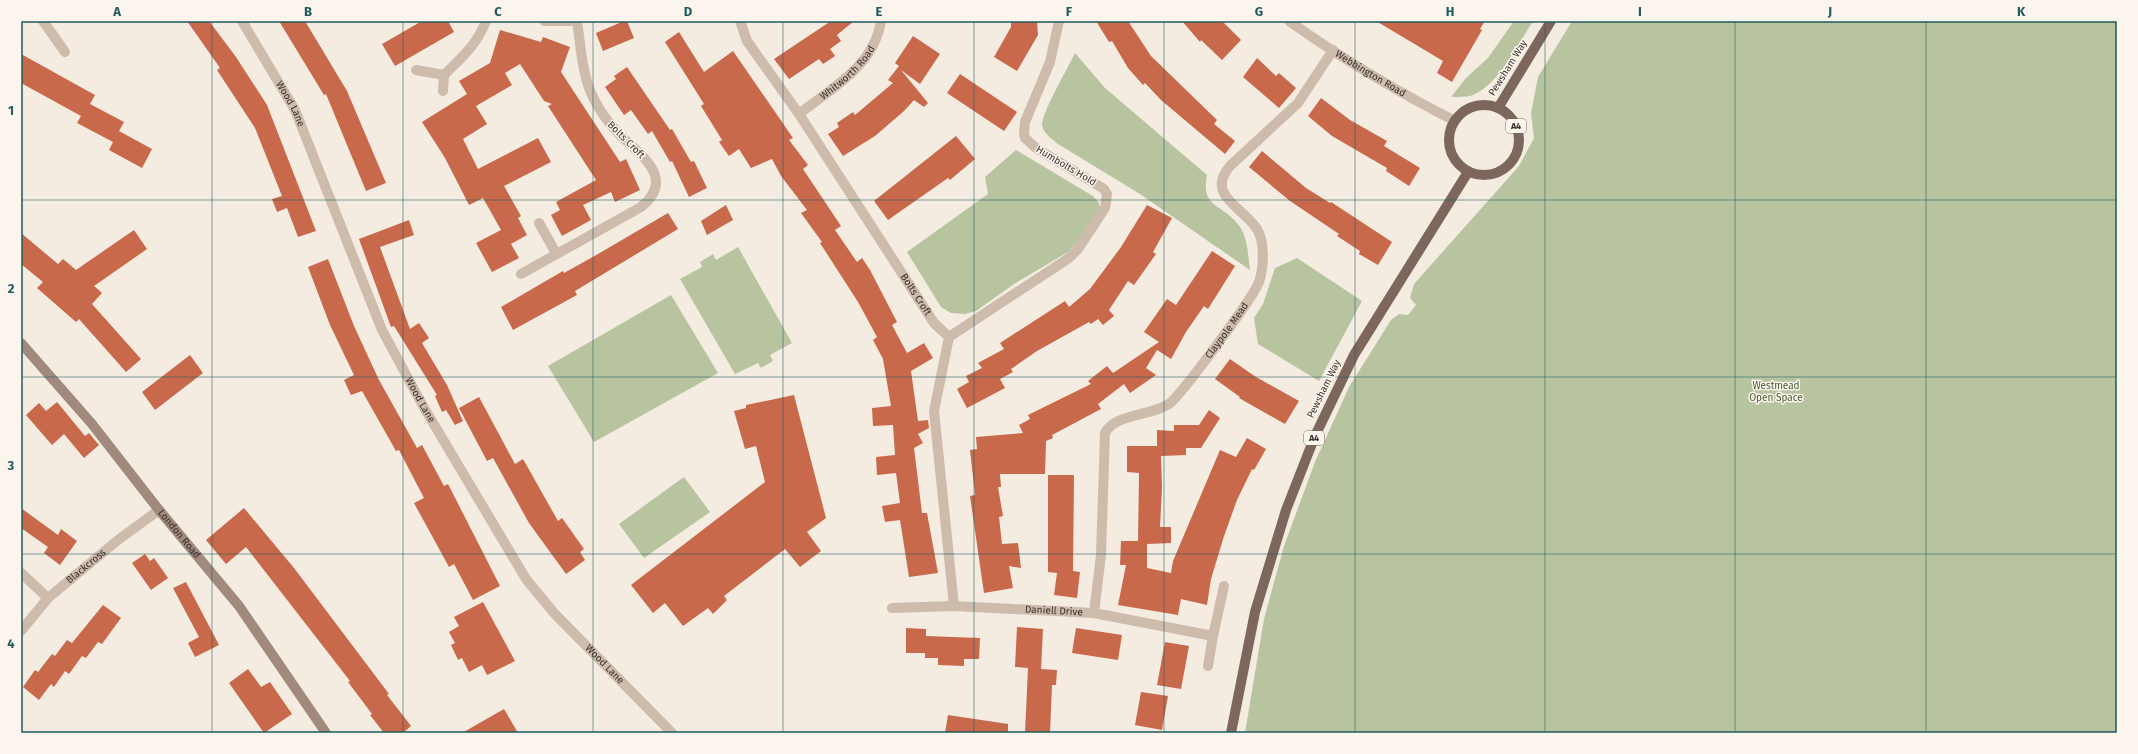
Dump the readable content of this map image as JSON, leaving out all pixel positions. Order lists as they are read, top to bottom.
{
  "streets": {
    "main road": ["Pewsham Way", "A4"],
    "street": [
      "Whitworth Road",
      "Webbington Road",
      "Wood Lane",
      "Bolts Croft",
      "Humbolts Hold",
      "Claypole Mead",
      "London Road",
      "Blackcross",
      "Daniell Drive"
    ]
  },
  "crossings": [
    ["Pewsham Way", "Webbington Road"],
    ["Pewsham Way", "A4"],
    ["Whitworth Road", "Bolts Croft"],
    ["Webbington Road", "A4"],
    ["Webbington Road", "Claypole Mead"],
    ["Bolts Croft", "Humbolts Hold"],
    ["Claypole Mead", "Daniell Drive"],
    ["London Road", "Blackcross"]
  ],
  "parks": ["Westmead Open Space"],
  "grid": {
    "columns": [
      "A",
      "B",
      "C",
      "D",
      "E",
      "F",
      "G",
      "H",
      "I",
      "J",
      "K"
    ],
    "rows": [
      "1",
      "2",
      "3",
      "4"
    ]
  }
}
